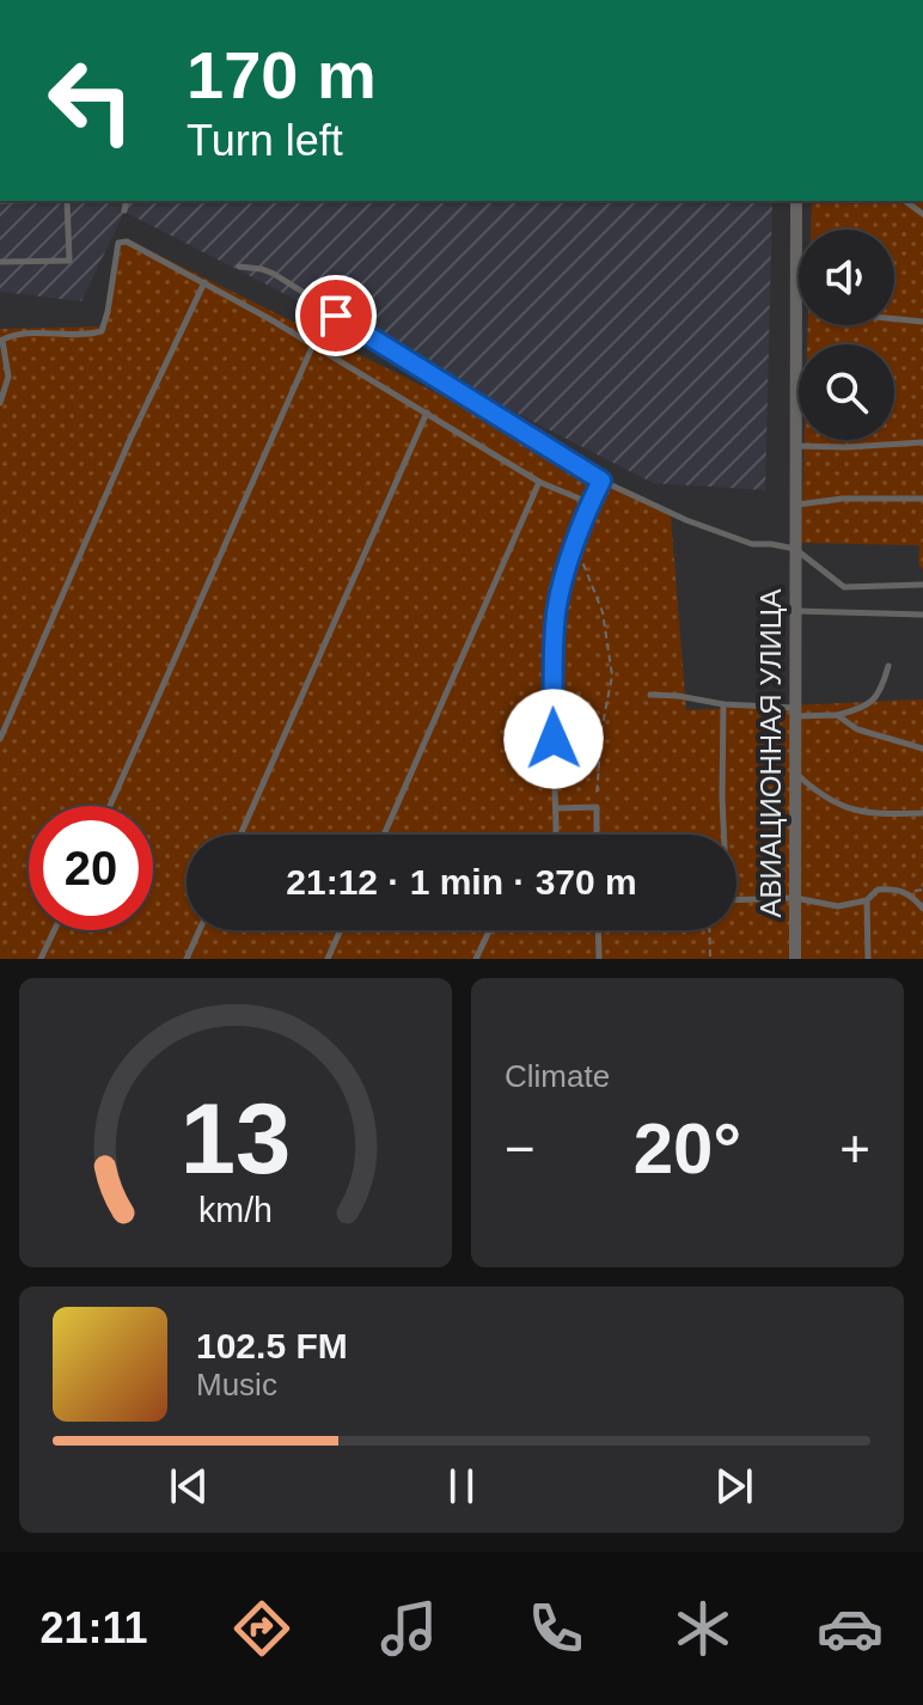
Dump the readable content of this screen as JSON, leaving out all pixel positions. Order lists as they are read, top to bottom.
{
  "streets": {
    "street": ["АВИАЦИОННАЯ УЛИЦА"]
  },
  "page": {
    "turn": ["170 m", "Turn left"],
    "limit": "20",
    "trip": "21:12 · 1 min · 370 m",
    "tile": "Climate",
    "heat": ["−", "20°", "+"],
    "song": ["102.5 FM", "Music"],
    "tabs": "21:11",
    "gauge": ["13", "km/h"]
  }
}
